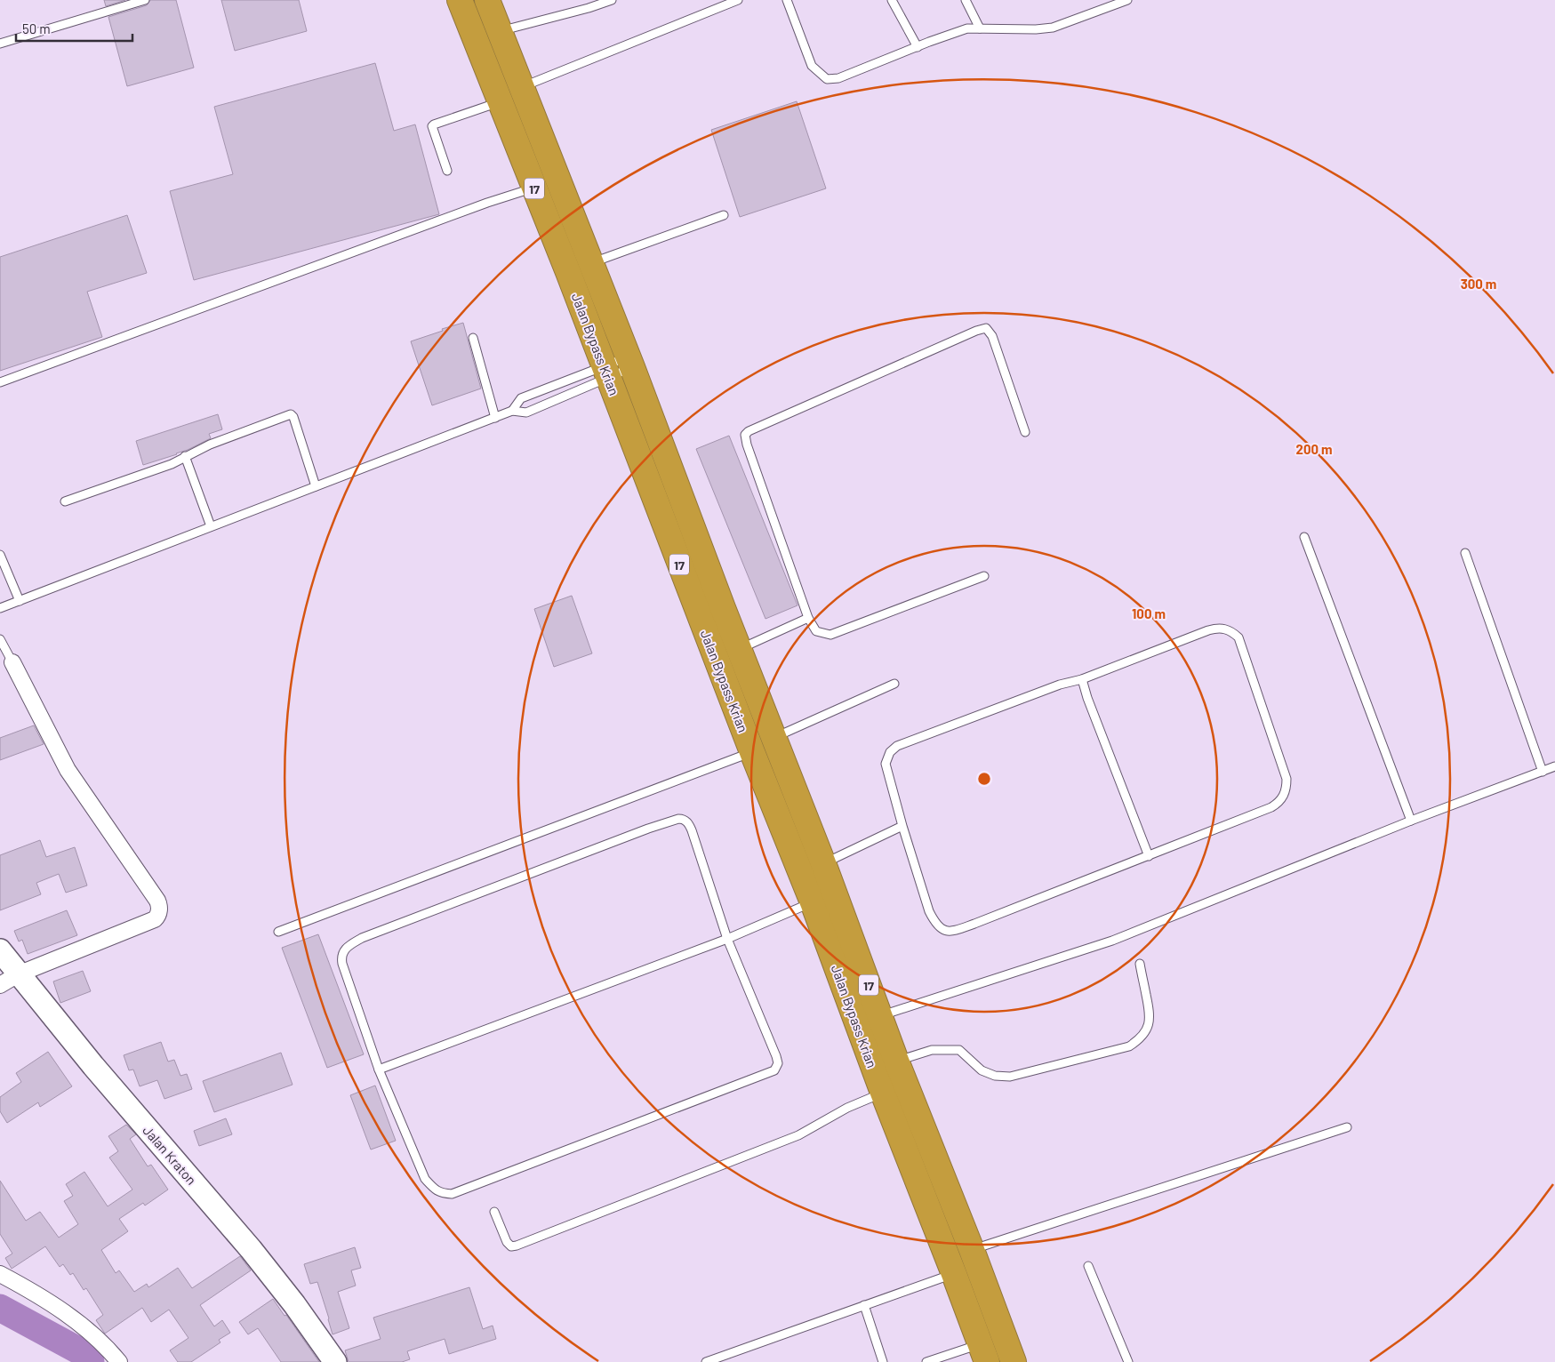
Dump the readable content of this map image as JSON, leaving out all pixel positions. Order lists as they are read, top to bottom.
{
  "streets": {
    "highway": ["17", "Jalan Bypass Krian"],
    "street": ["Jalan Kraton"]
  },
  "scale_bar": "50 m",
  "rings": ["300 m", "200 m", "100 m"]
}
